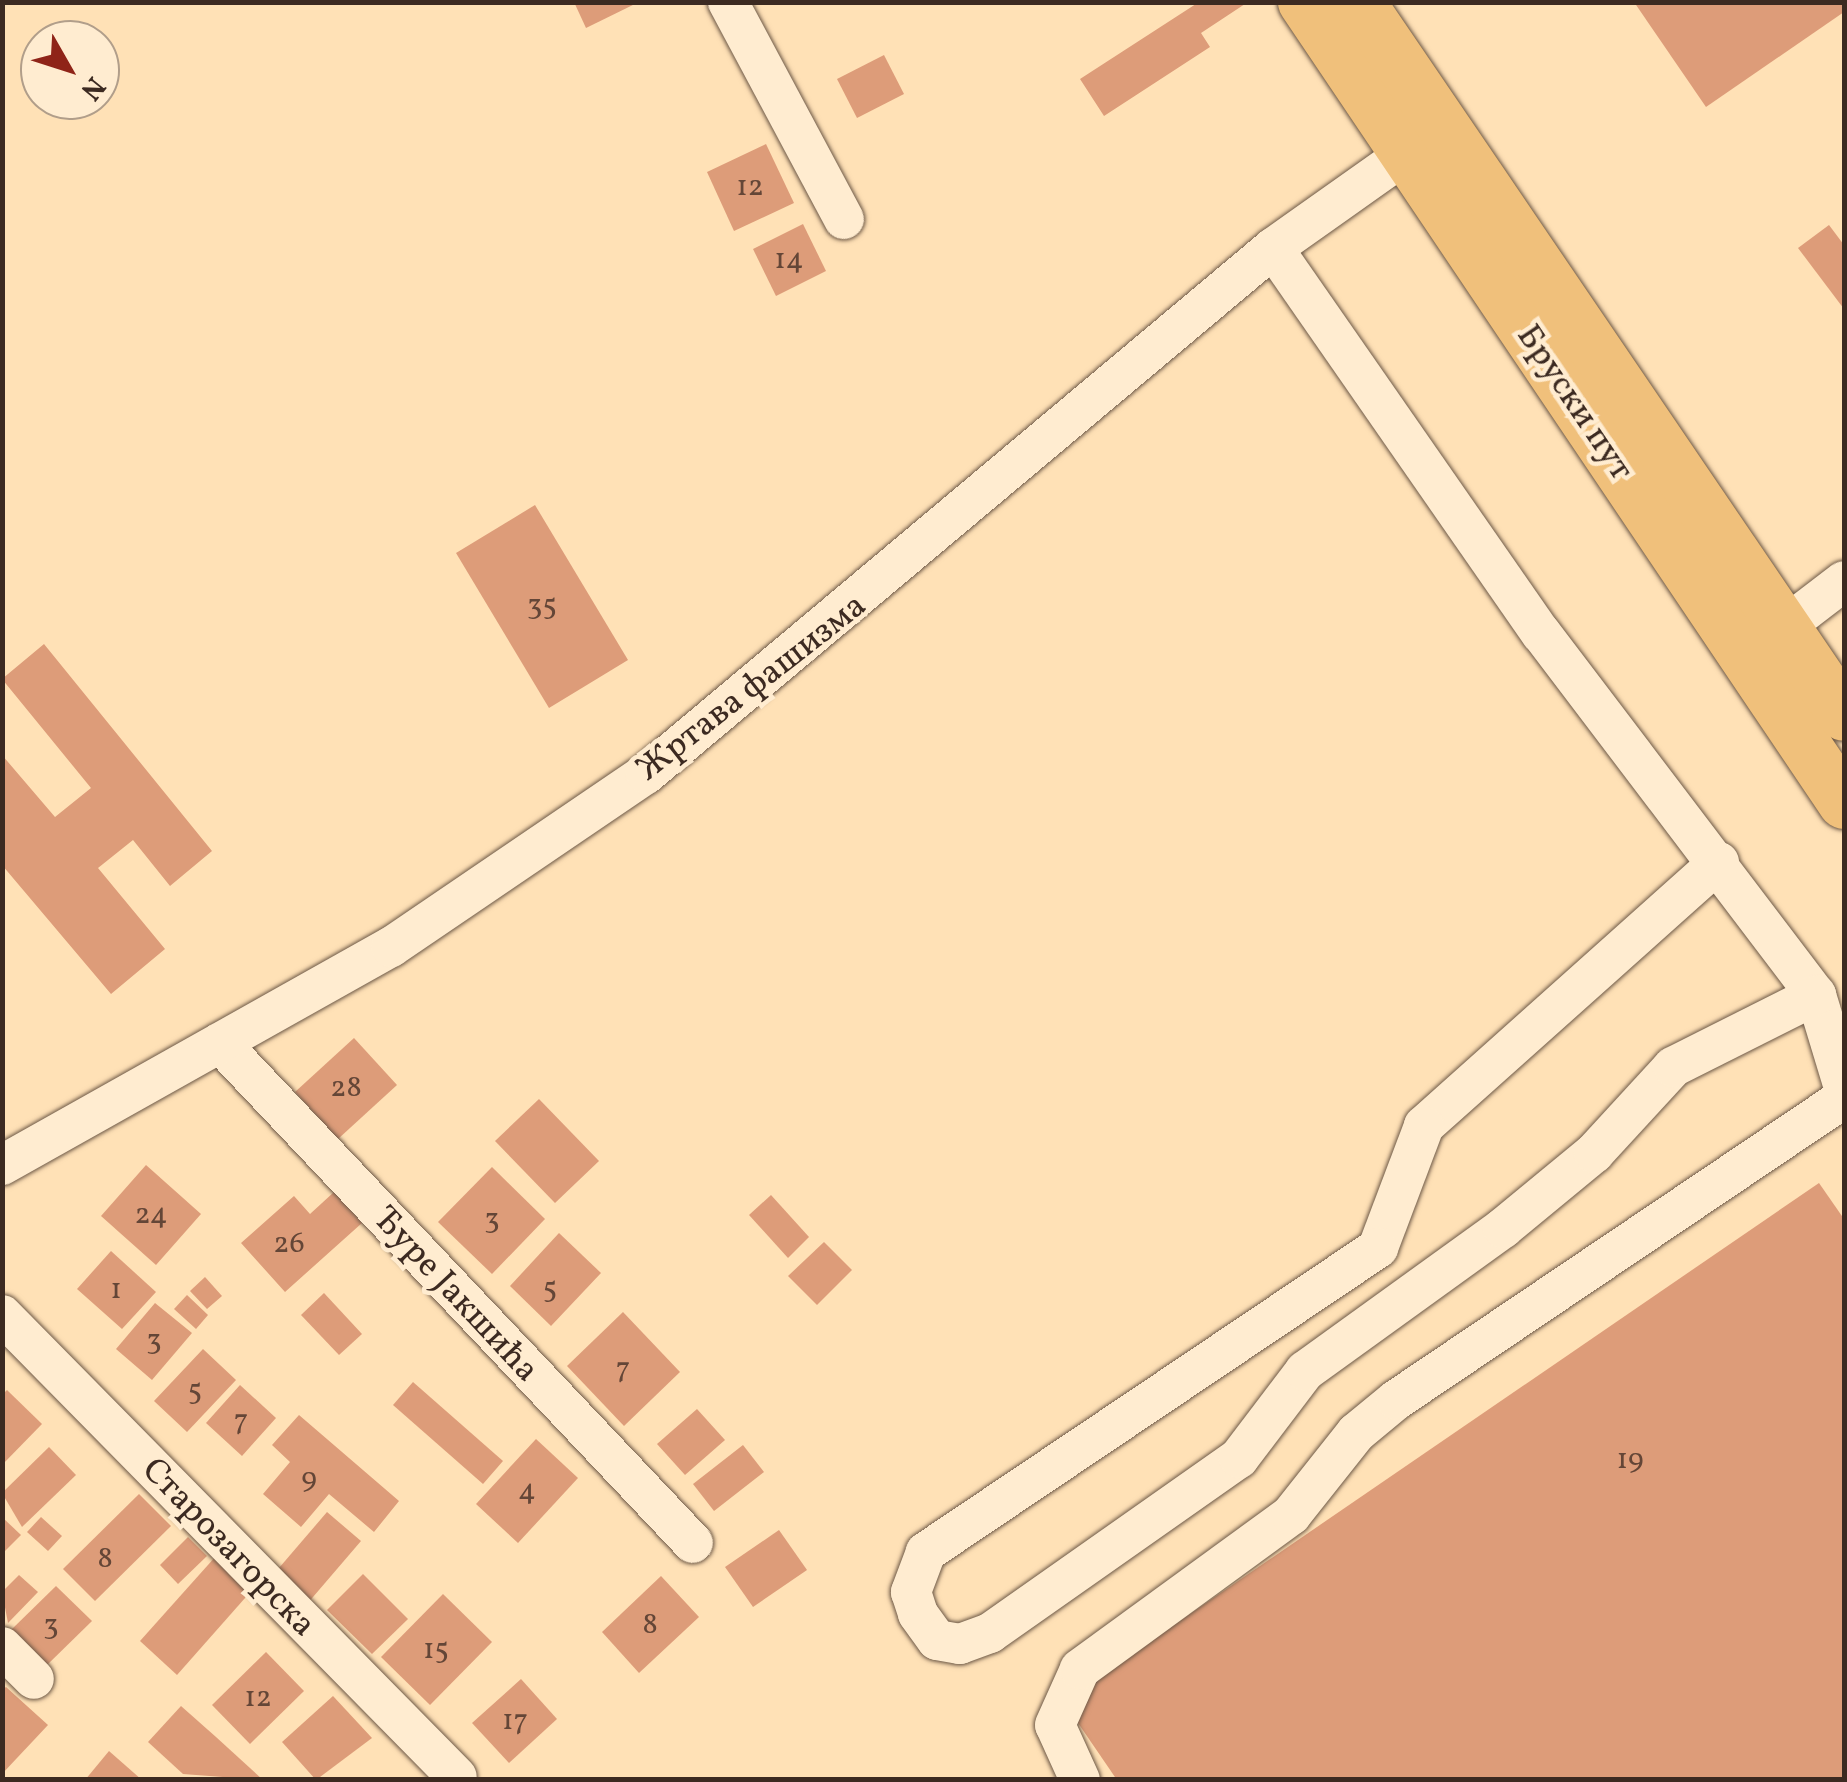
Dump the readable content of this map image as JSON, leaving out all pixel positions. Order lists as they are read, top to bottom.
{
  "streets": {
    "main road": ["Бруски пут"],
    "street": ["Жртава фашизма", "Ђуре Јакшића", "Старозагорска"]
  },
  "crossings": [
    ["Бруски пут", "Жртава фашизма"],
    ["Жртава фашизма", "Ђуре Јакшића"]
  ],
  "house_numbers": [
    "12",
    "14",
    "35",
    "28",
    "24",
    "3",
    "26",
    "5",
    "1",
    "3",
    "7",
    "5",
    "7",
    "19",
    "9",
    "4",
    "8",
    "8",
    "3",
    "15",
    "12",
    "17"
  ],
  "north": "bottom right"
}
